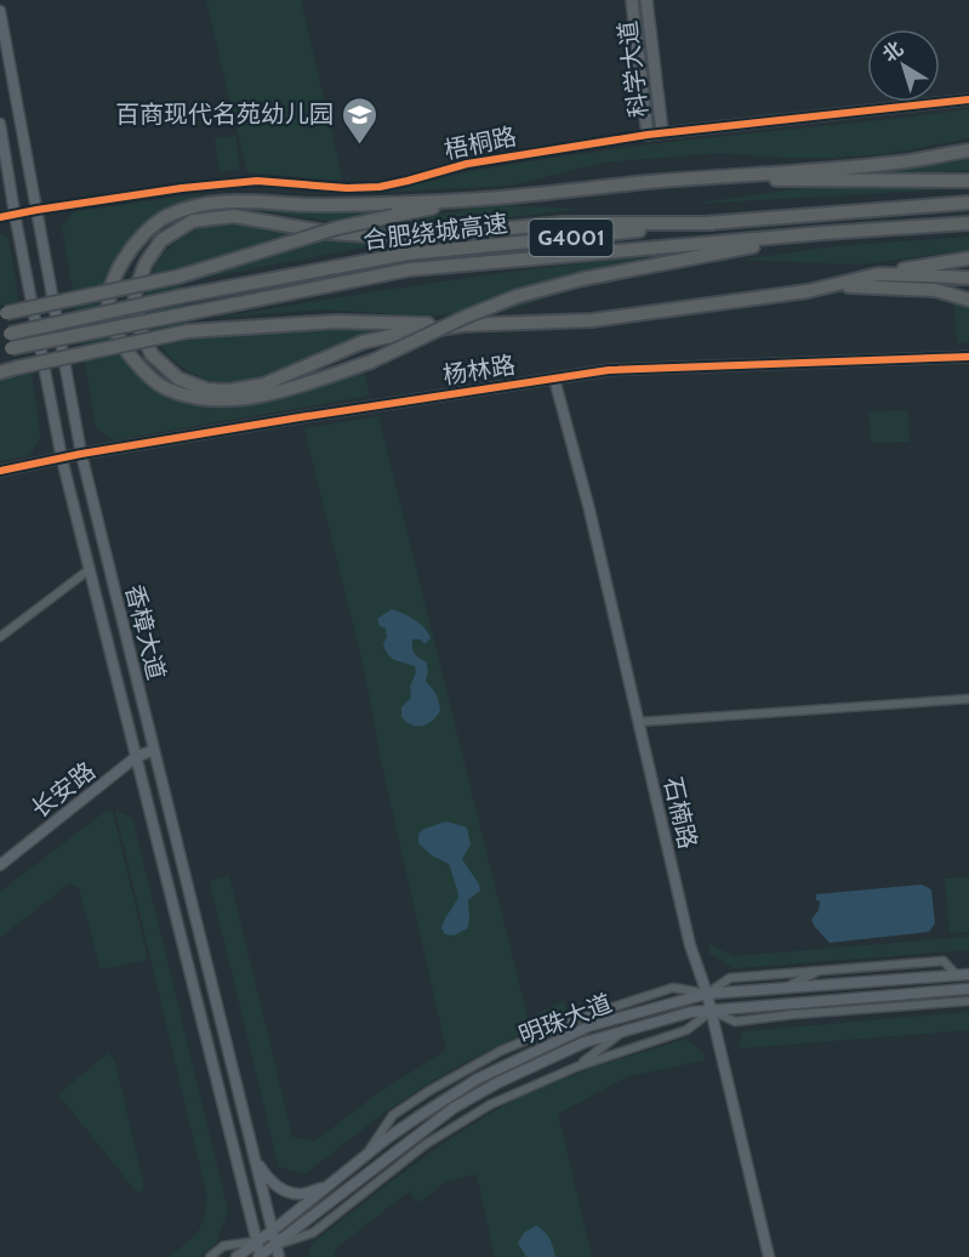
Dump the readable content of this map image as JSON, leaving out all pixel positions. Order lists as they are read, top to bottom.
{
  "streets": {
    "highway": ["合肥绕城高速", "G4001"],
    "main road": [
      "科学大道",
      "梧桐路",
      "杨林路",
      "香樟大道",
      "长安路",
      "石楠路",
      "明珠大道"
    ]
  },
  "crossings": [
    ["科学大道", "梧桐路"],
    ["梧桐路", "香樟大道"],
    ["杨林路", "香樟大道"],
    ["杨林路", "石楠路"],
    ["香樟大道", "长安路"],
    ["香樟大道", "明珠大道"],
    ["石楠路", "明珠大道"]
  ],
  "places": {
    "school or university": ["百商现代名苑幼儿园"]
  },
  "north": "top left"
}
